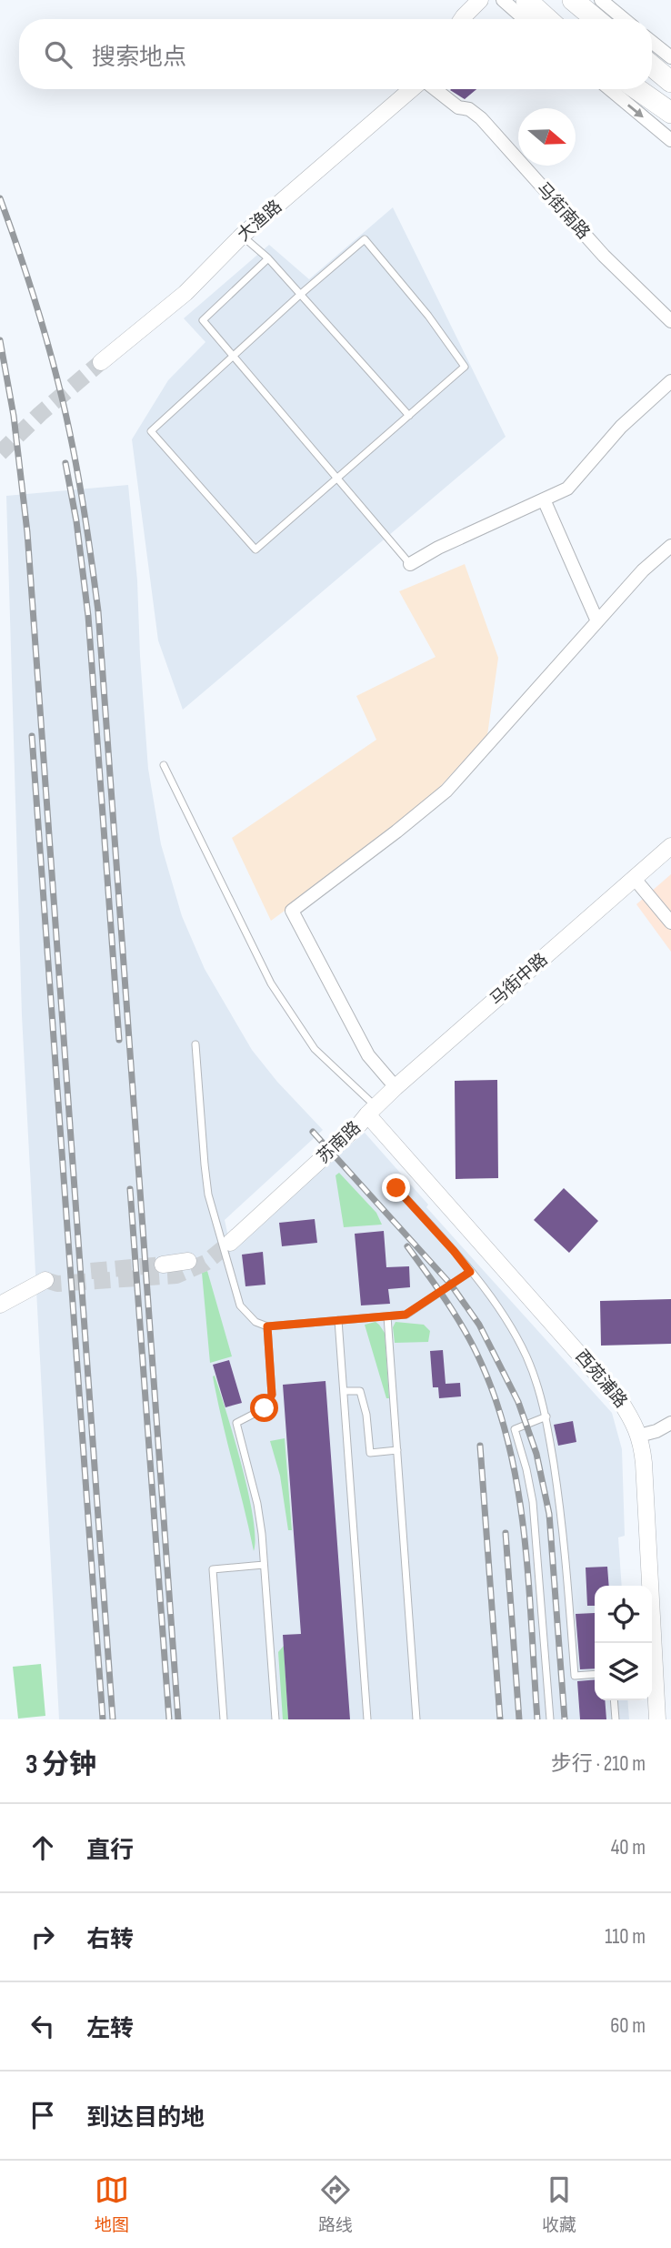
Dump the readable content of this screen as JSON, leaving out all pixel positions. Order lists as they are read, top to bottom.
{
  "streets": {
    "street": [
      "马街南路",
      "大渔路",
      "马街中路",
      "苏南路",
      "西苑浦路"
    ]
  },
  "crossings": [
    ["马街中路", "苏南路"],
    ["马街中路", "西苑浦路"],
    ["苏南路", "西苑浦路"]
  ],
  "north": "right",
  "page": {
    "search": "搜索地点",
    "heading": ["3 分钟", "步行 · 210 m"],
    "list": [
      ["直行", "40 m"],
      ["右转", "110 m"],
      ["左转", "60 m"],
      "到达目的地"
    ],
    "nav": ["地图", "路线", "收藏"]
  }
}
